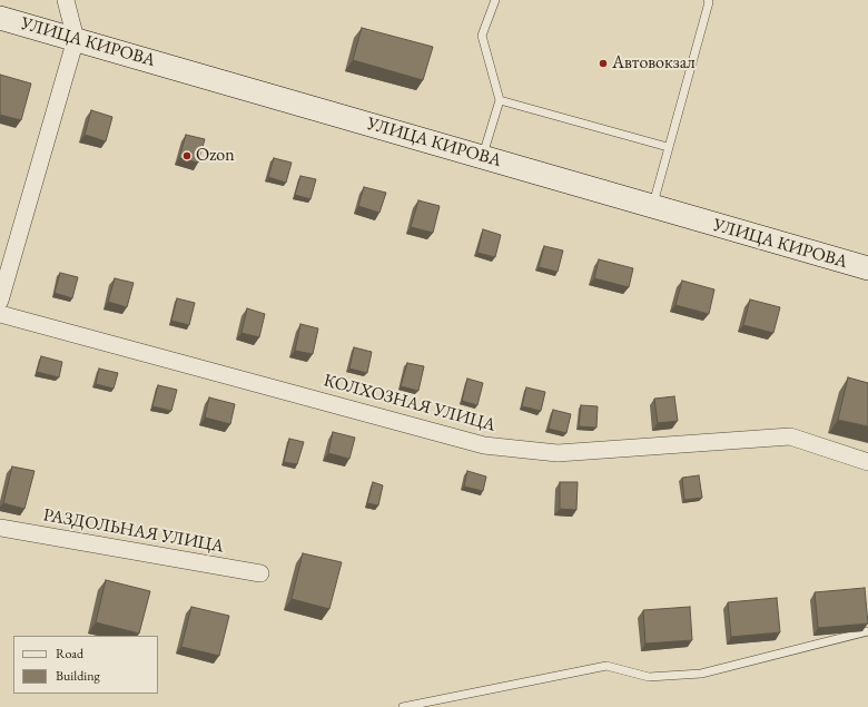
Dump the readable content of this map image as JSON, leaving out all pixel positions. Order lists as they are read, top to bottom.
{
  "streets": {
    "main road": ["УЛИЦА КИРОВА"],
    "street": ["КОЛХОЗНАЯ УЛИЦА", "РАЗДОЛЬНАЯ УЛИЦА"]
  },
  "places": ["Автовокзал", "Ozon"],
  "legend": ["Road", "Building"]
}
